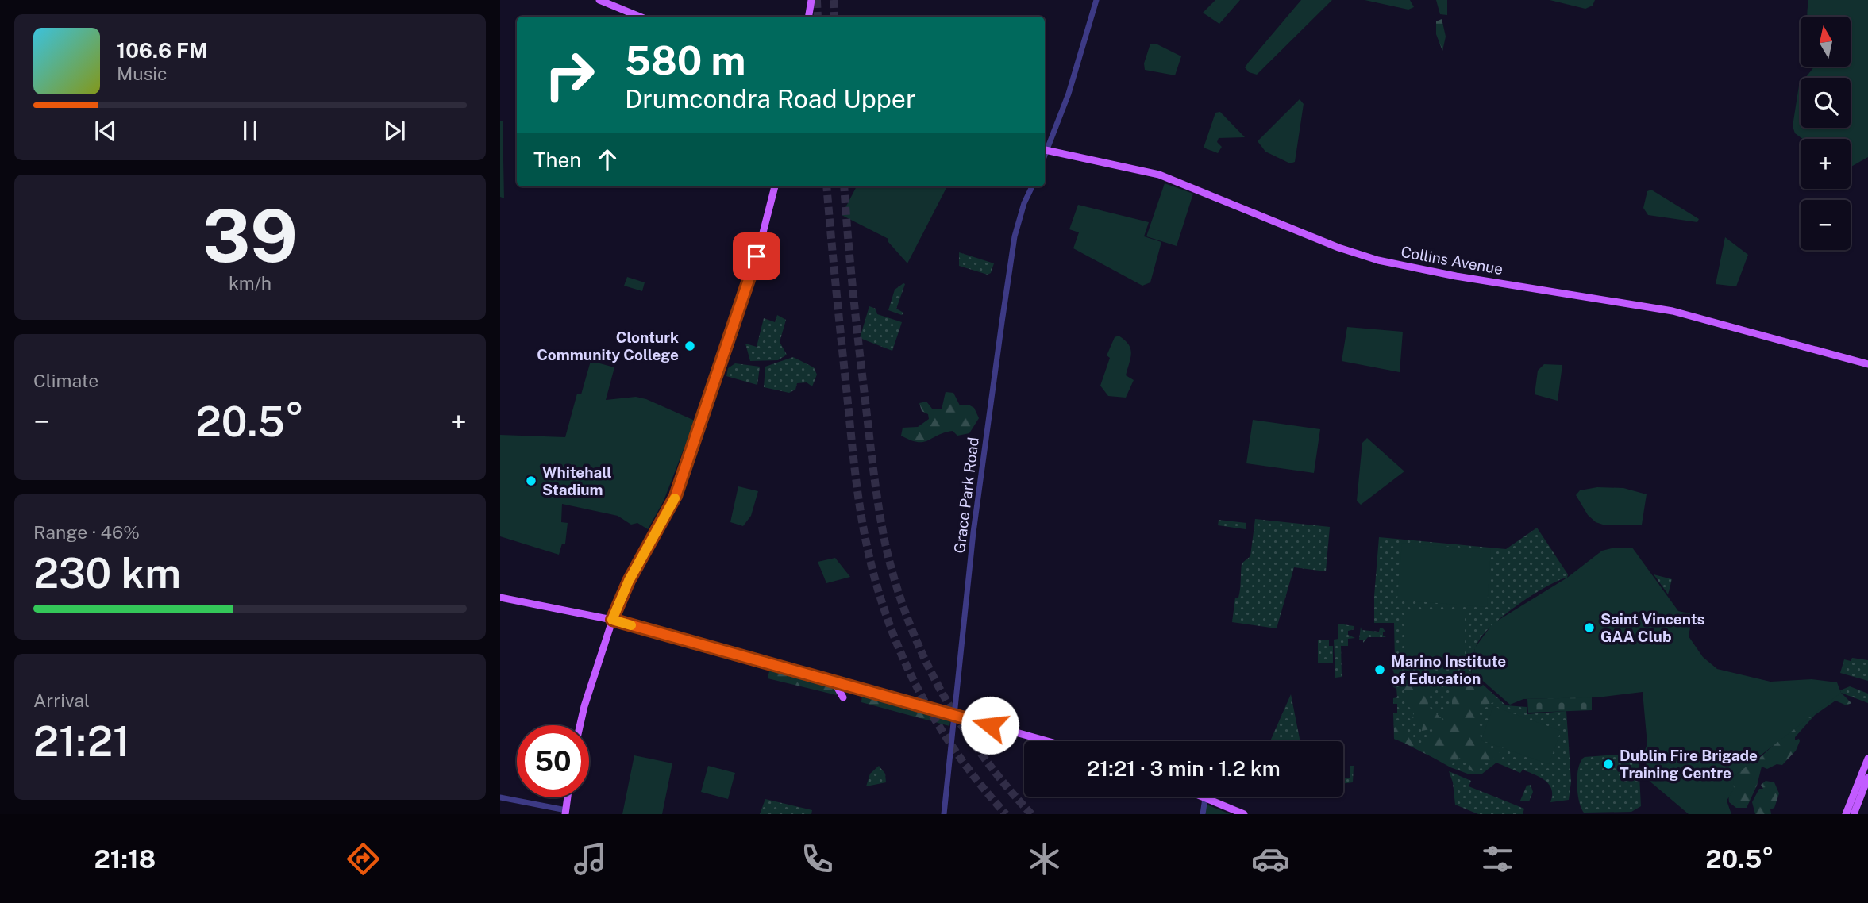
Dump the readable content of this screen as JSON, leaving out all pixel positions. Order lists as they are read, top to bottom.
{
  "streets": {
    "main road": ["Collins Avenue"],
    "street": ["Grace Park Road"]
  },
  "places": [
    "Clonturk Community College",
    "Whitehall Stadium",
    "Saint Vincents GAA Club",
    "Marino Institute of Education",
    "Dublin Fire Brigade Training Centre"
  ],
  "north": "top",
  "page": {
    "map_buttons": ["+", "−"],
    "turn": ["580 m", "Drumcondra Road Upper"],
    "song": ["106.6 FM", "Music"],
    "then": "Then",
    "tile": [
      ["39", "km/h"],
      "Climate",
      ["Range · 46%", "230 km"],
      ["Arrival", "21:21"]
    ],
    "heat": ["−", "20.5°", "+"],
    "limit": "50",
    "trip": "21:21 · 3 min · 1.2 km",
    "tabs": ["21:18", "20.5°"]
  }
}
